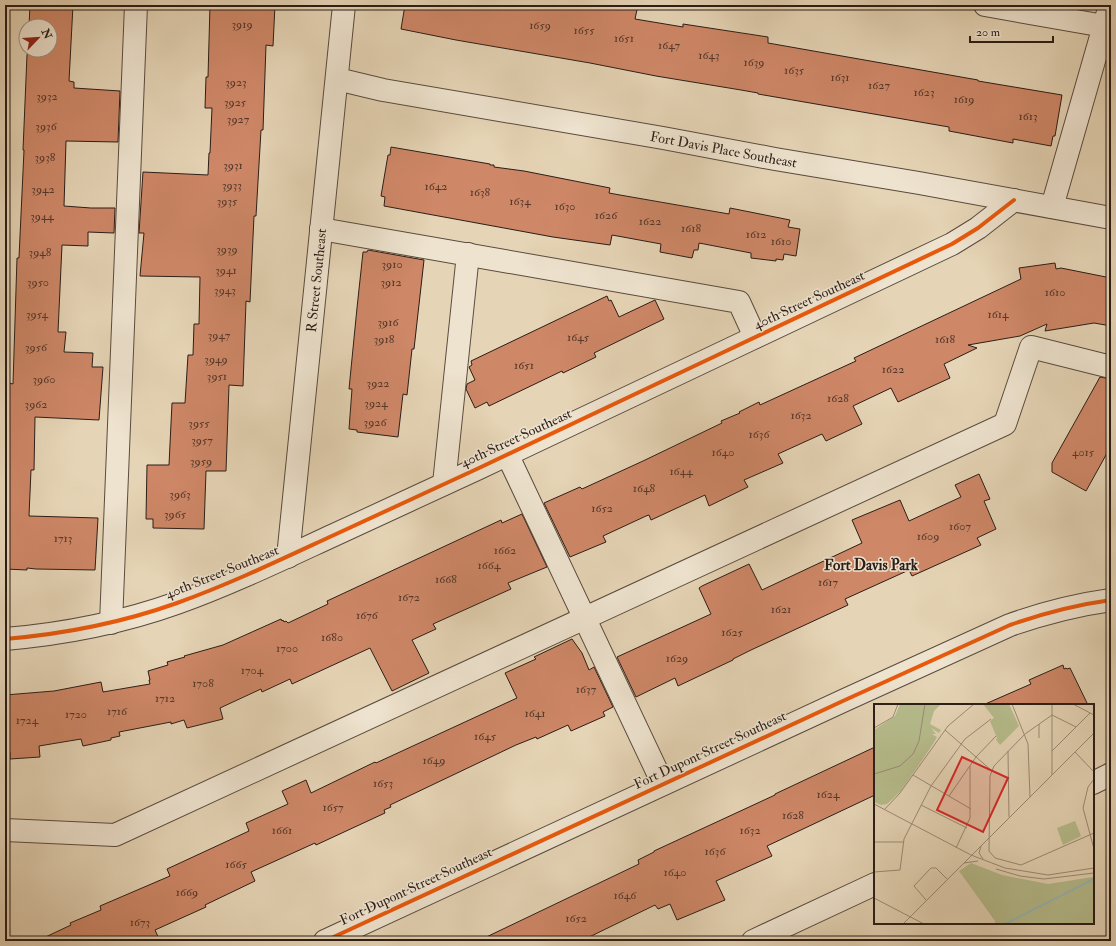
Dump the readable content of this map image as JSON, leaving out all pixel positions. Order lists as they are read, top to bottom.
{
  "streets": {
    "street": [
      "Fort Davis Place Southeast",
      "R Street Southeast",
      "40th Street Southeast",
      "Fort Dupont Street Southeast"
    ]
  },
  "crossings": [
    ["Fort Davis Place Southeast", "R Street Southeast"],
    ["Fort Davis Place Southeast", "40th Street Southeast"],
    ["R Street Southeast", "40th Street Southeast"]
  ],
  "districts": ["Fort Davis Park"],
  "house_numbers": [
    "3919",
    "1659",
    "1655",
    "1651",
    "1647",
    "1643",
    "1639",
    "1635",
    "1631",
    "3923",
    "1627",
    "1623",
    "3932",
    "1619",
    "3925",
    "1613",
    "3927",
    "3936",
    "3938",
    "3931",
    "3933",
    "1642",
    "3942",
    "1638",
    "3935",
    "1634",
    "1630",
    "1626",
    "3944",
    "1622",
    "1618",
    "1612",
    "1610",
    "3939",
    "3948",
    "3910",
    "3941",
    "3950",
    "3912",
    "3943",
    "1610",
    "3954",
    "1614",
    "3916",
    "3947",
    "1645",
    "3918",
    "1618",
    "3956",
    "3949",
    "1651",
    "1622",
    "3951",
    "3960",
    "3922",
    "1628",
    "3924",
    "3962",
    "1632",
    "3926",
    "3955",
    "1636",
    "3957",
    "1640",
    "4015",
    "3959",
    "1644",
    "1648",
    "3963",
    "1652",
    "3965",
    "1607",
    "1609",
    "1713",
    "1662",
    "1664",
    "1668",
    "1617",
    "1672",
    "1621",
    "1676",
    "1625",
    "1680",
    "1700",
    "1629",
    "1704",
    "1708",
    "1637",
    "1712",
    "1716",
    "1641",
    "1720",
    "1724",
    "1645",
    "1649",
    "1653",
    "1624",
    "1657",
    "1628",
    "1661",
    "1632",
    "1636",
    "1665",
    "1640",
    "1669",
    "1646",
    "1652",
    "1673"
  ],
  "scale_bar": "20 m",
  "north": "top right"
}
